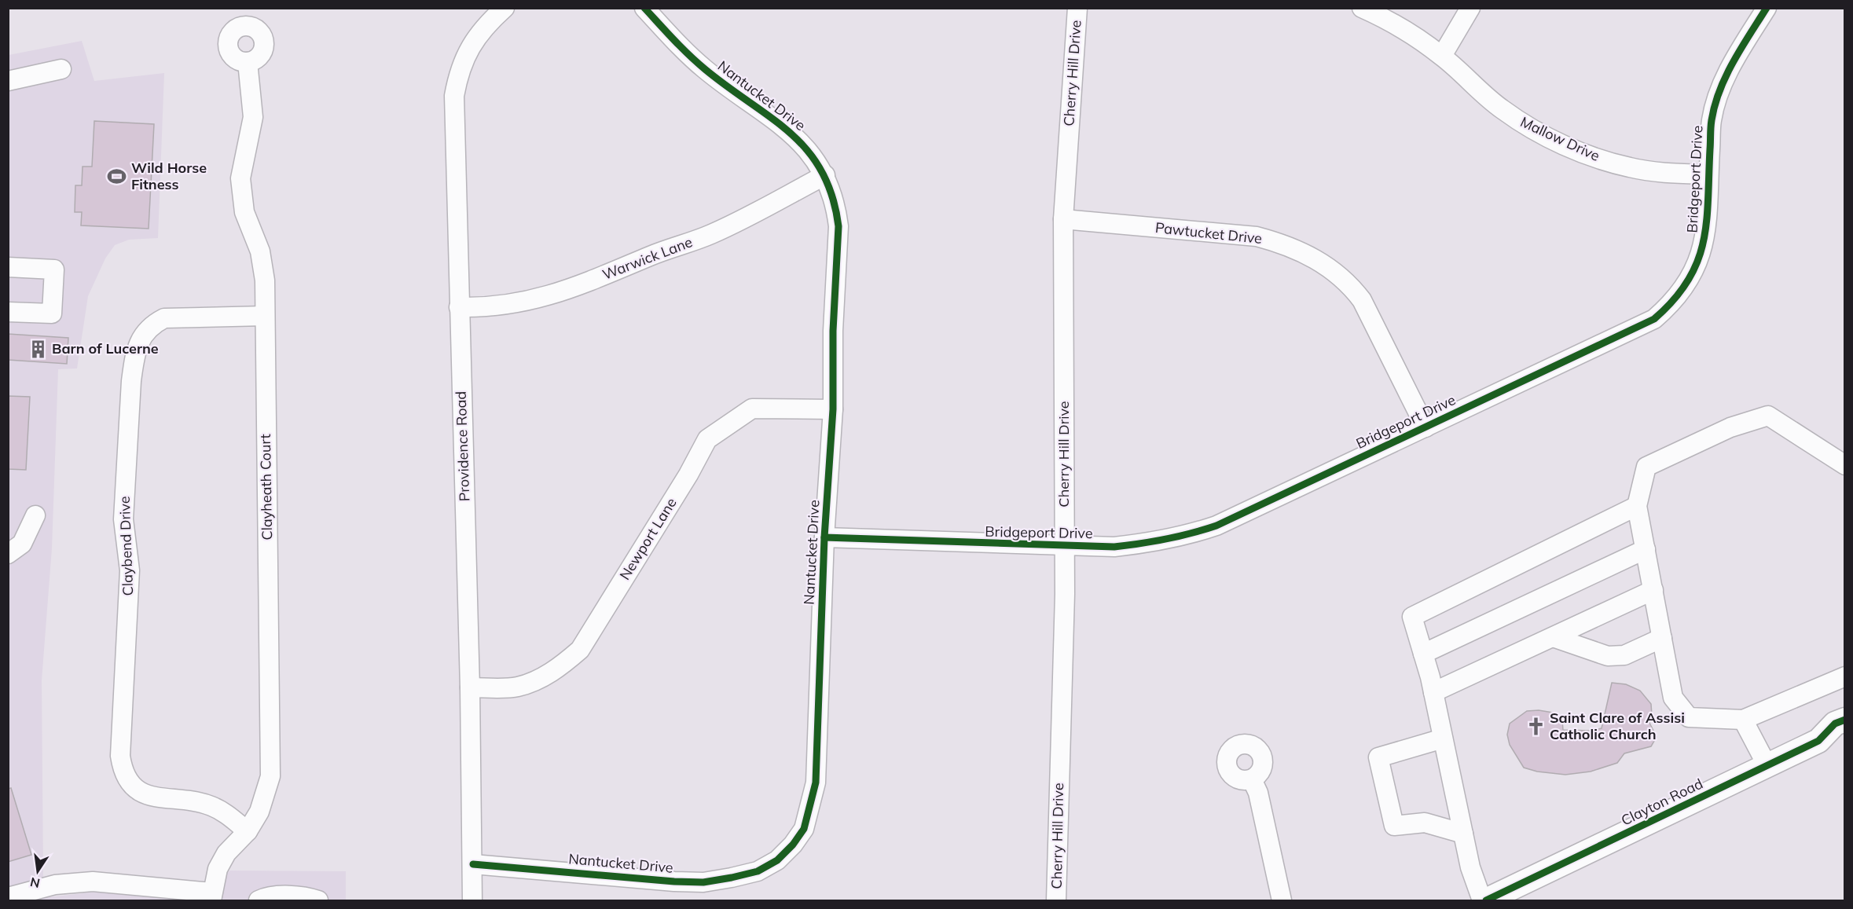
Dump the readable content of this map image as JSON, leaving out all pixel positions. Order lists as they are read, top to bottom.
{
  "streets": {
    "main road": ["Clayton Road"],
    "street": [
      "Cherry Hill Drive",
      "Nantucket Drive",
      "Mallow Drive",
      "Bridgeport Drive",
      "Pawtucket Drive",
      "Warwick Lane",
      "Providence Road",
      "Clayheath Court",
      "Newport Lane",
      "Claybend Drive"
    ]
  },
  "crossings": [
    ["Cherry Hill Drive", "Bridgeport Drive"],
    ["Cherry Hill Drive", "Pawtucket Drive"],
    ["Nantucket Drive", "Bridgeport Drive"],
    ["Nantucket Drive", "Warwick Lane"],
    ["Nantucket Drive", "Providence Road"],
    ["Nantucket Drive", "Newport Lane"],
    ["Mallow Drive", "Bridgeport Drive"],
    ["Bridgeport Drive", "Pawtucket Drive"],
    ["Warwick Lane", "Providence Road"],
    ["Providence Road", "Newport Lane"],
    ["Clayheath Court", "Claybend Drive"]
  ],
  "places": {
    "sports": ["Wild Horse Fitness"],
    "building": ["Barn of Lucerne"],
    "church": ["Saint Clare of Assisi Catholic Church"]
  },
  "north": "bottom"
}
